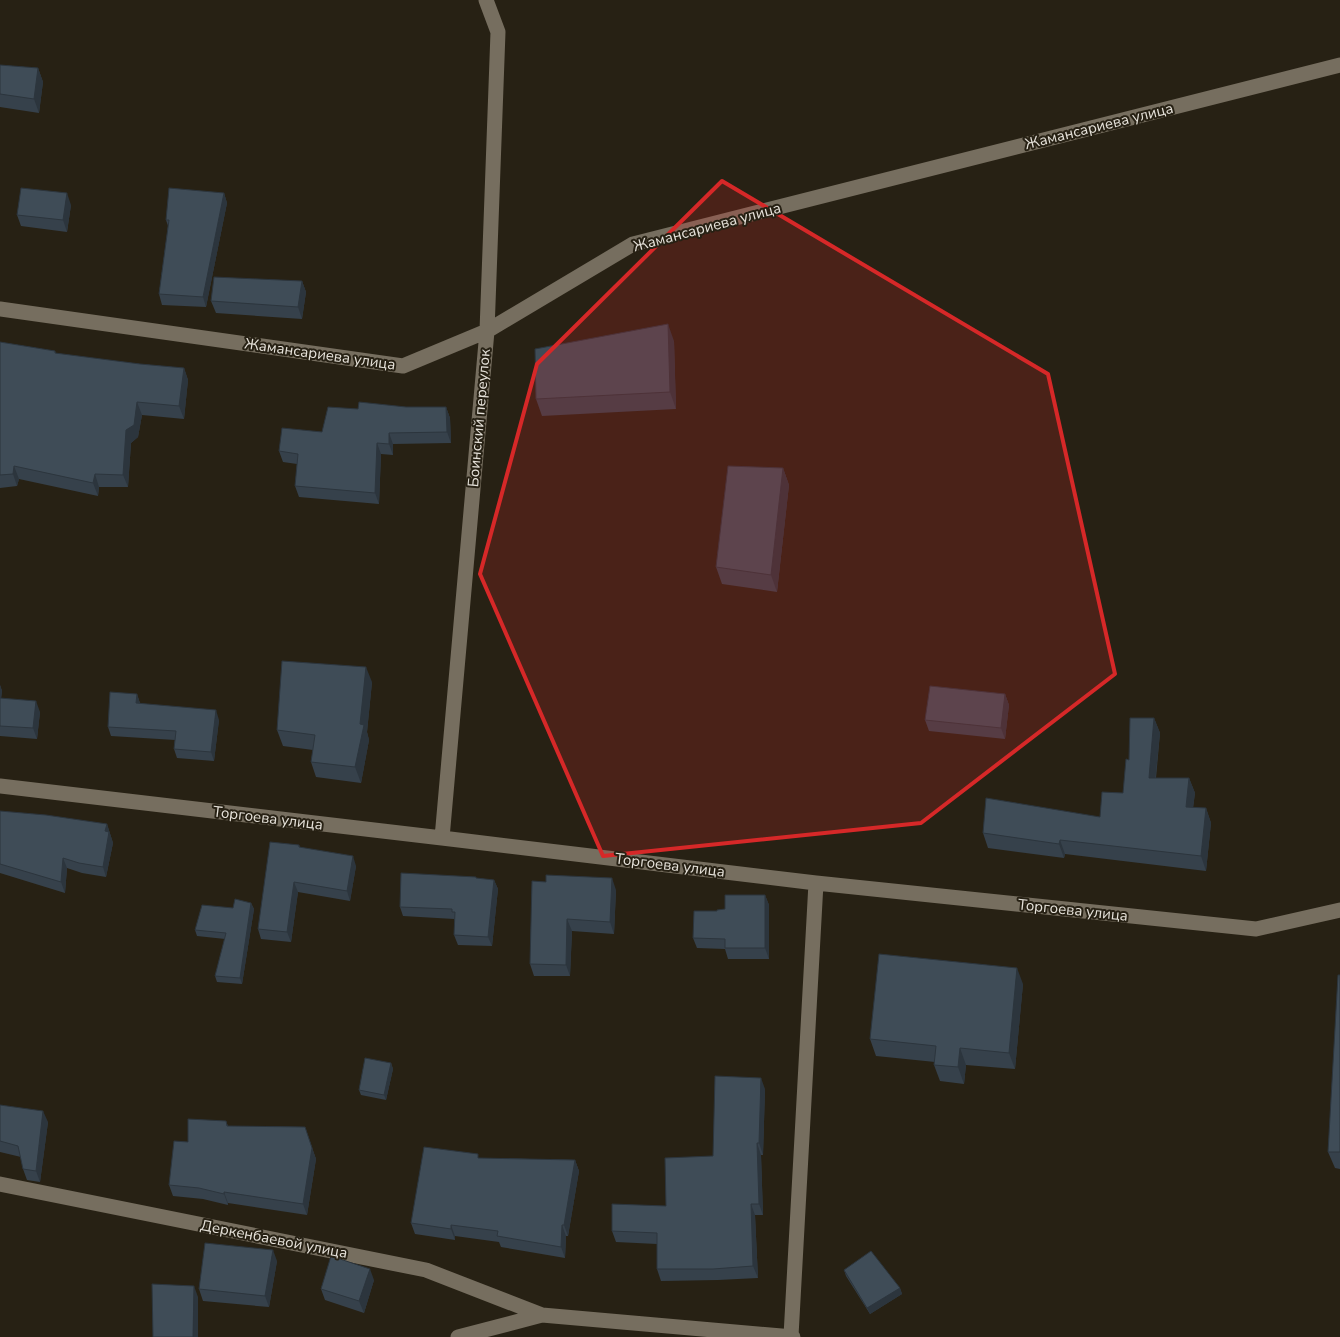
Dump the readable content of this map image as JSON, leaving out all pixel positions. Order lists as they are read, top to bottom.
{
  "streets": {
    "street": [
      "Жамансариева улица",
      "Боинский переулок",
      "Торгоева улица",
      "Деркенбаевой улица"
    ]
  },
  "crossings": [
    ["Жамансариева улица", "Боинский переулок"],
    ["Боинский переулок", "Торгоева улица"]
  ]
}
